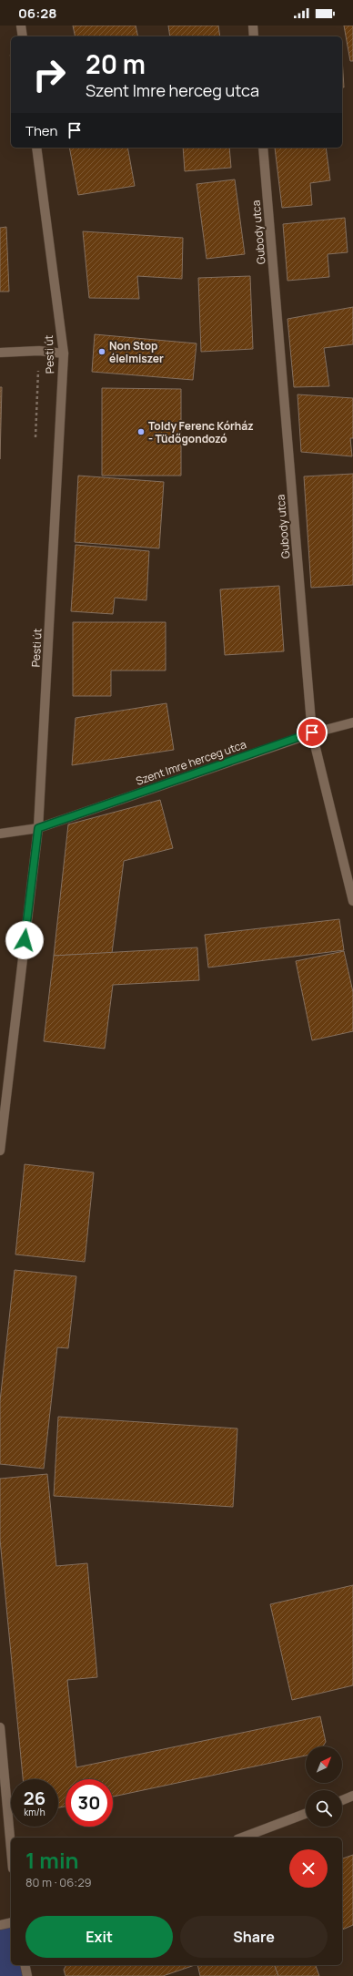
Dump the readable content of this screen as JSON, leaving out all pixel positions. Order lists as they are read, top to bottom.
{
  "streets": {
    "street": ["Gubody utca", "Pesti út", "Szent Imre herceg utca"]
  },
  "crossings": [
    ["Gubody utca", "Szent Imre herceg utca"],
    ["Pesti út", "Szent Imre herceg utca"]
  ],
  "places": ["Non Stop élelmiszer", "Toldy Ferenc Kórház - Tüdőgondozó"],
  "north": "top right",
  "page": {
    "status": "06:28",
    "turn": ["20 m", "Szent Imre herceg utca"],
    "then": "Then",
    "speed": "26 km/h",
    "limit": "30",
    "heading": ["1 min", "80 m · 06:29"],
    "buttons": ["Exit", "Share"]
  }
}
